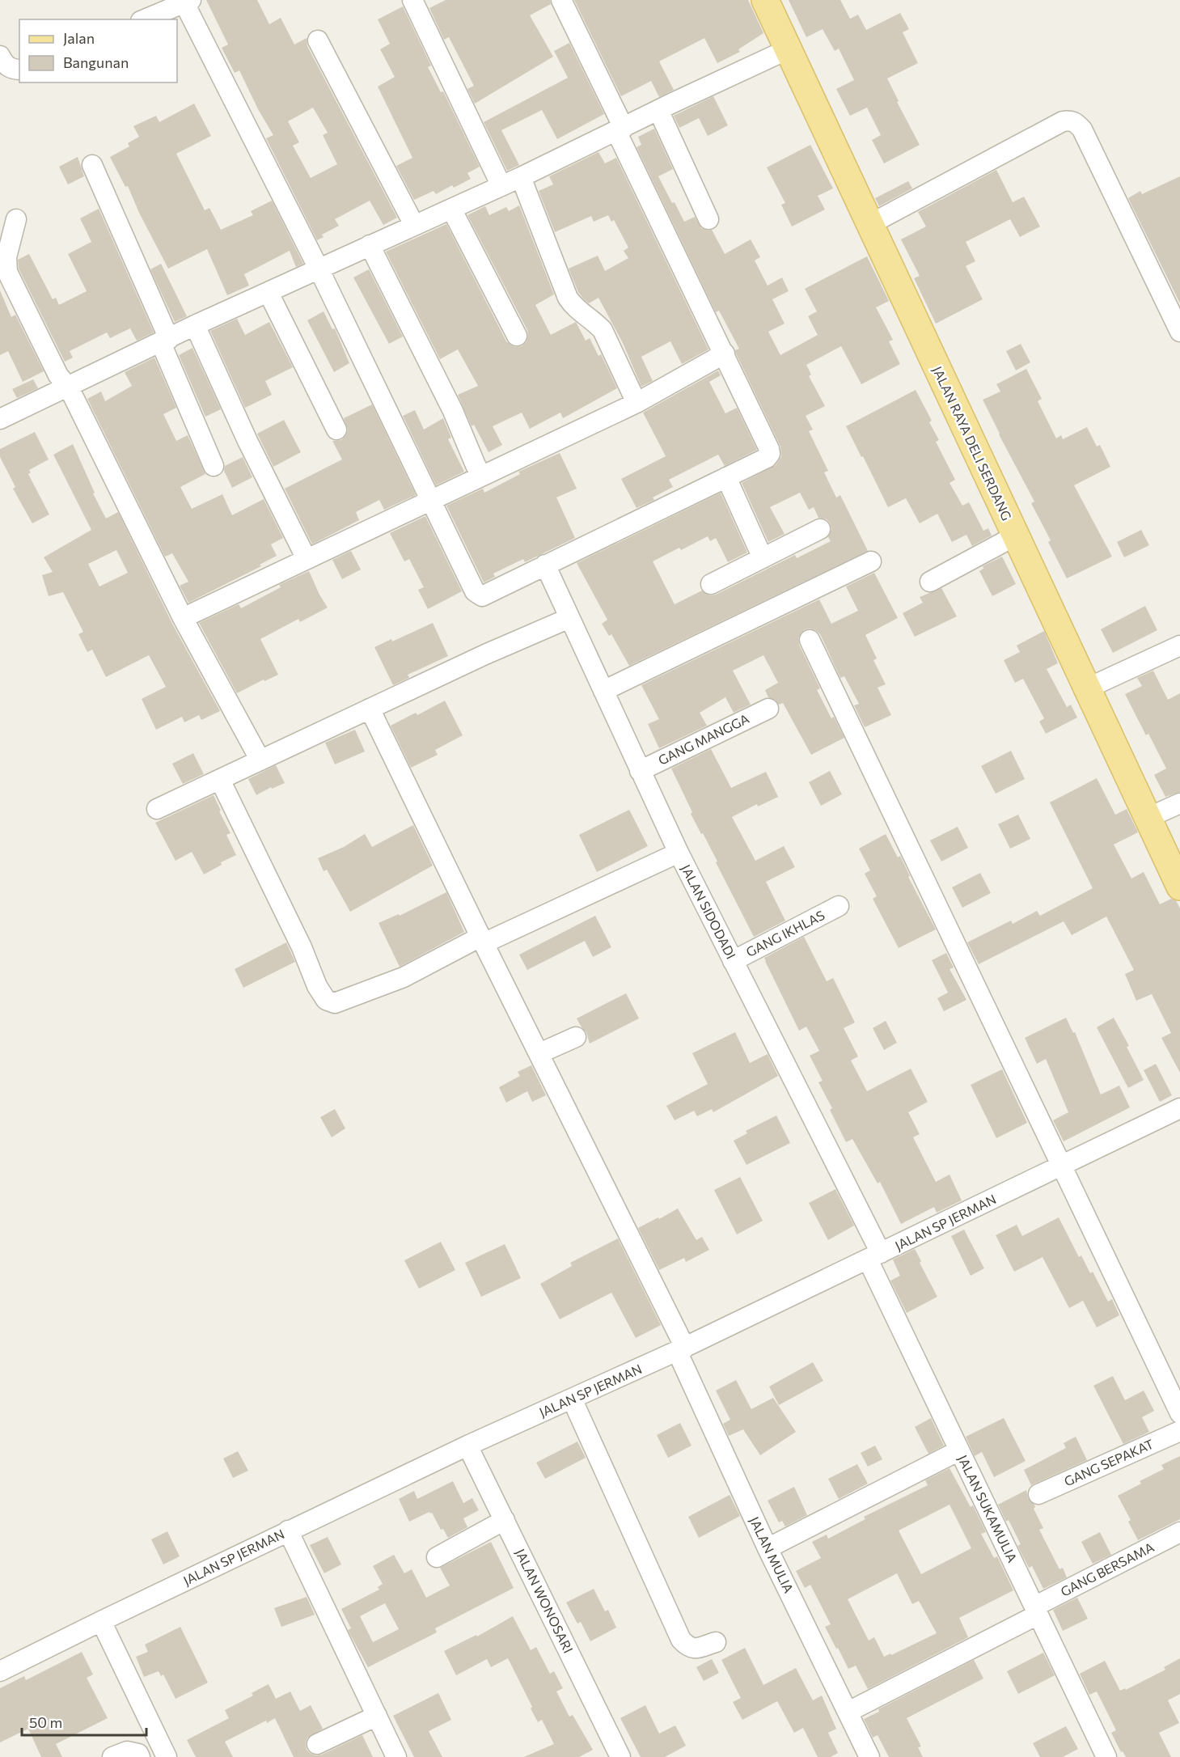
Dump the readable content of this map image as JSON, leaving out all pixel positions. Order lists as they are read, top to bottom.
{
  "streets": {
    "main road": ["JALAN RAYA DELI SERDANG"],
    "street": [
      "GANG MANGGA",
      "JALAN SIDODADI",
      "GANG IKHLAS",
      "JALAN SP JERMAN",
      "GANG SEPAKAT",
      "JALAN SUKAMULIA",
      "JALAN MULIA",
      "GANG BERSAMA",
      "JALAN WONOSARI"
    ]
  },
  "crossings": [
    ["GANG MANGGA", "JALAN SIDODADI"],
    ["JALAN SIDODADI", "GANG IKHLAS"],
    ["JALAN SIDODADI", "JALAN SP JERMAN"],
    ["JALAN SIDODADI", "JALAN SUKAMULIA"],
    ["JALAN SP JERMAN", "JALAN SUKAMULIA"],
    ["JALAN SP JERMAN", "JALAN MULIA"],
    ["JALAN SP JERMAN", "JALAN WONOSARI"],
    ["JALAN SUKAMULIA", "GANG BERSAMA"],
    ["JALAN MULIA", "GANG BERSAMA"]
  ],
  "legend": ["Jalan", "Bangunan"],
  "scale_bar": "50 m"
}
